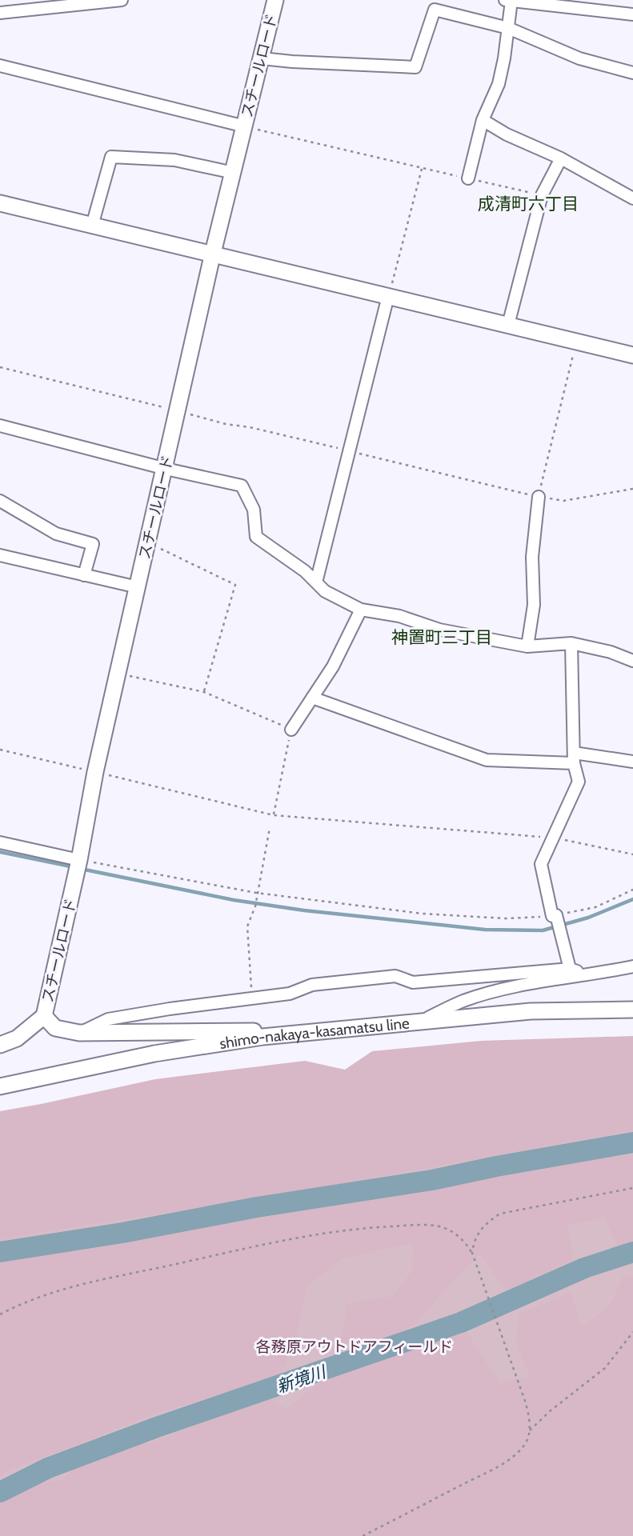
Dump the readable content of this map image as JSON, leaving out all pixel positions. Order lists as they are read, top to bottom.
{
  "streets": {
    "street": ["スチールロード", "shimo-nakaya-kasamatsu line"]
  },
  "districts": ["成清町六丁目", "神置町三丁目"],
  "water": ["新境川"],
  "parks": ["各務原アウトドアフィールド"]
}
